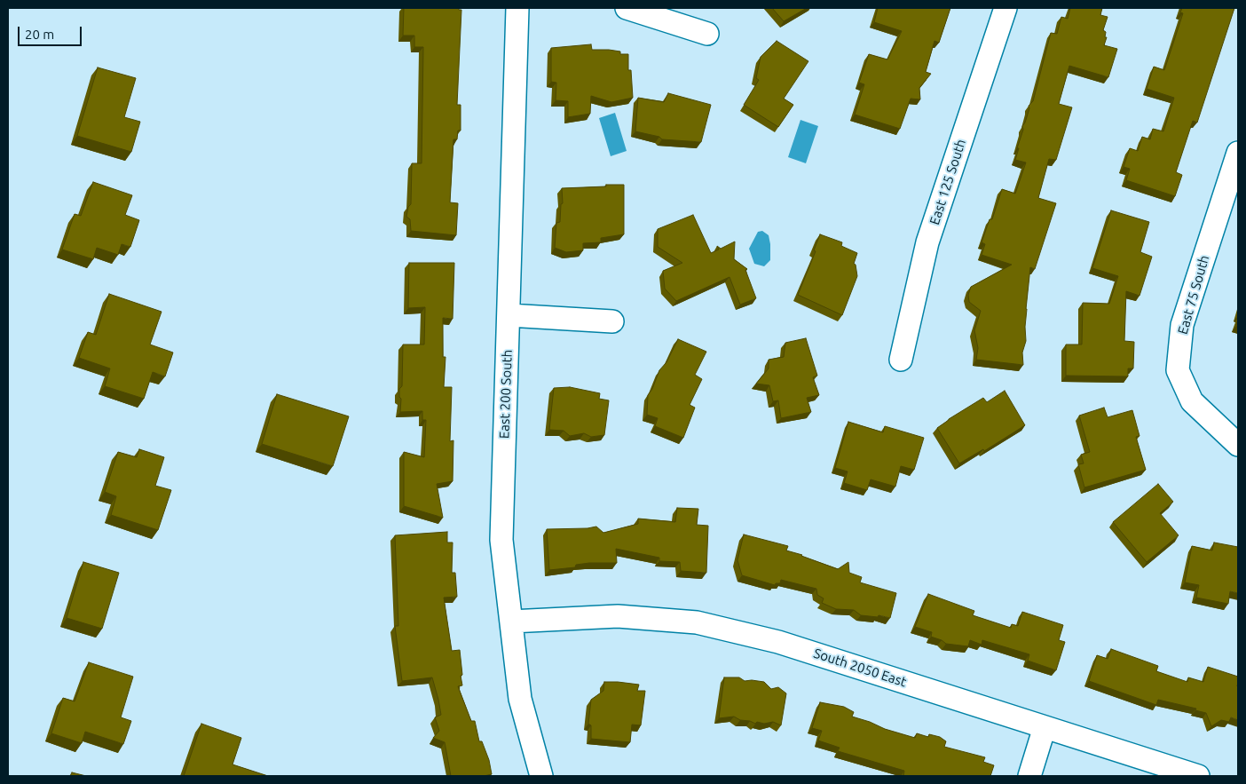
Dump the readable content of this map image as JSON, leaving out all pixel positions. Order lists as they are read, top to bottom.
{
  "streets": {
    "street": [
      "East 125 South",
      "East 75 South",
      "East 200 South",
      "South 2050 East"
    ]
  },
  "crossings": [
    ["East 200 South", "South 2050 East"]
  ],
  "scale_bar": "20 m"
}
